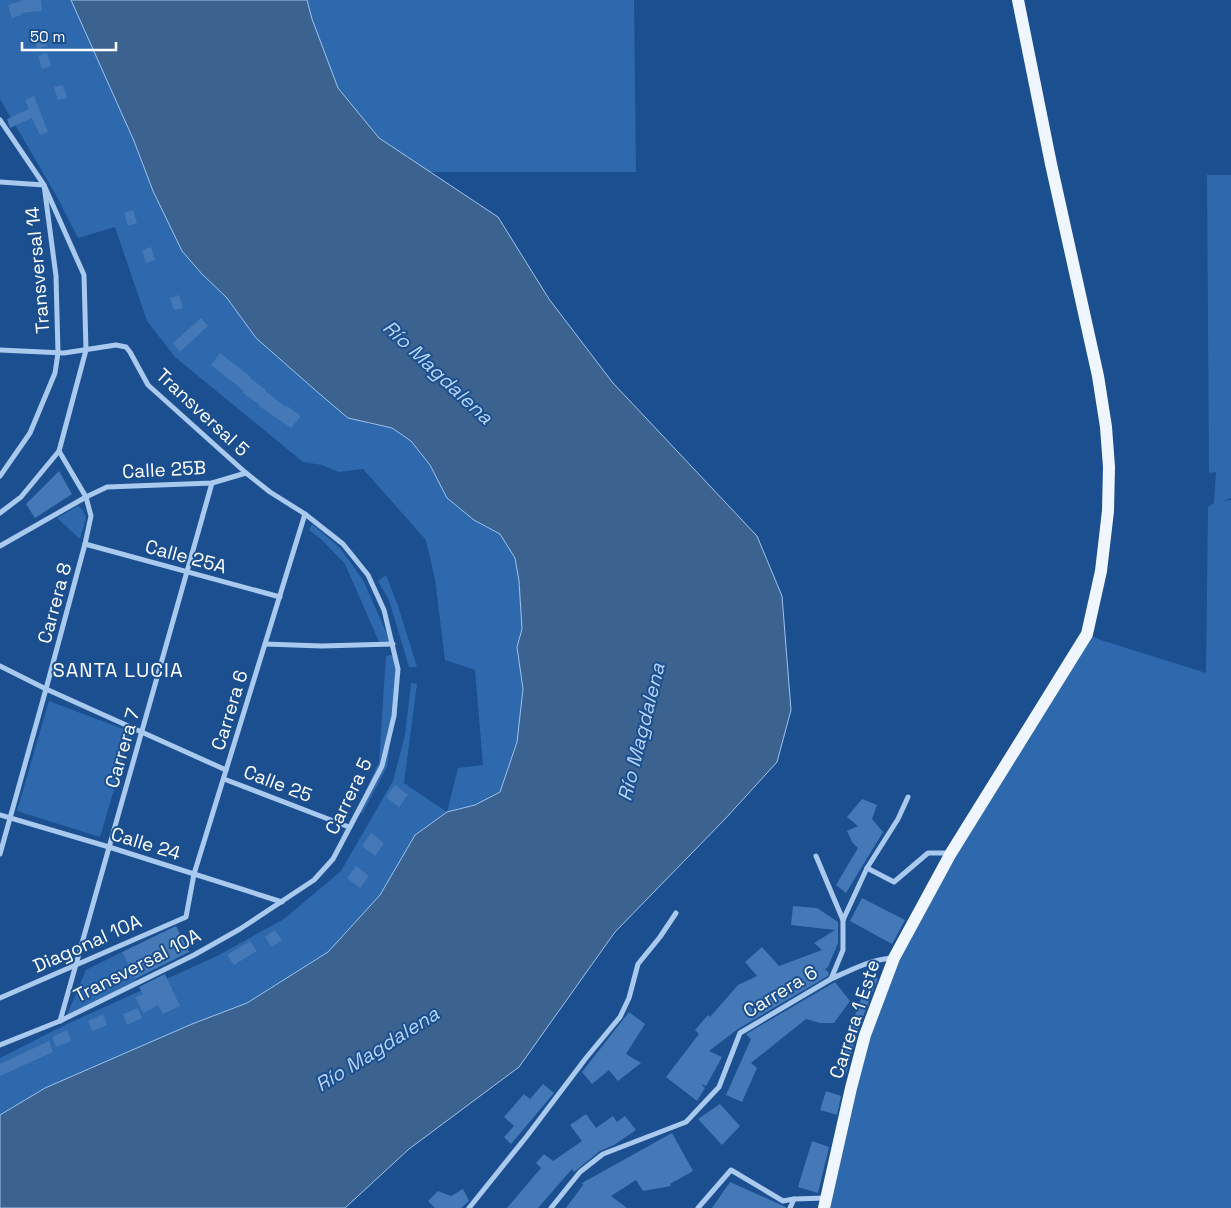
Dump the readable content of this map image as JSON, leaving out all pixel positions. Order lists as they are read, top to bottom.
{
  "streets": {
    "main road": ["Carrera 1 Este"],
    "street": [
      "Transversal 14",
      "Transversal 5",
      "Calle 25B",
      "Calle 25A",
      "Carrera 8",
      "Carrera 6",
      "Carrera 7",
      "Calle 25",
      "Carrera 5",
      "Calle 24",
      "Diagonal 10A",
      "Transversal 10A"
    ]
  },
  "crossings": [
    ["Transversal 5", "Calle 25B"],
    ["Transversal 5", "Carrera 5"],
    ["Calle 25B", "Carrera 8"],
    ["Calle 25B", "Carrera 7"],
    ["Calle 25B", "Carrera 5"],
    ["Calle 25A", "Carrera 8"],
    ["Calle 25A", "Carrera 6"],
    ["Calle 25A", "Carrera 7"],
    ["Carrera 8", "Calle 25"],
    ["Carrera 8", "Calle 24"],
    ["Carrera 6", "Calle 25"],
    ["Carrera 6", "Carrera 5"],
    ["Carrera 6", "Calle 24"],
    ["Carrera 6", "Diagonal 10A"],
    ["Carrera 7", "Calle 25"],
    ["Carrera 7", "Calle 24"],
    ["Carrera 7", "Diagonal 10A"],
    ["Carrera 7", "Transversal 10A"],
    ["Calle 25", "Carrera 5"],
    ["Carrera 5", "Calle 24"],
    ["Carrera 5", "Transversal 10A"],
    ["Calle 24", "Transversal 10A"]
  ],
  "districts": ["SANTA LUCIA"],
  "water": ["Río Magdalena"],
  "scale_bar": "50 m"
}
